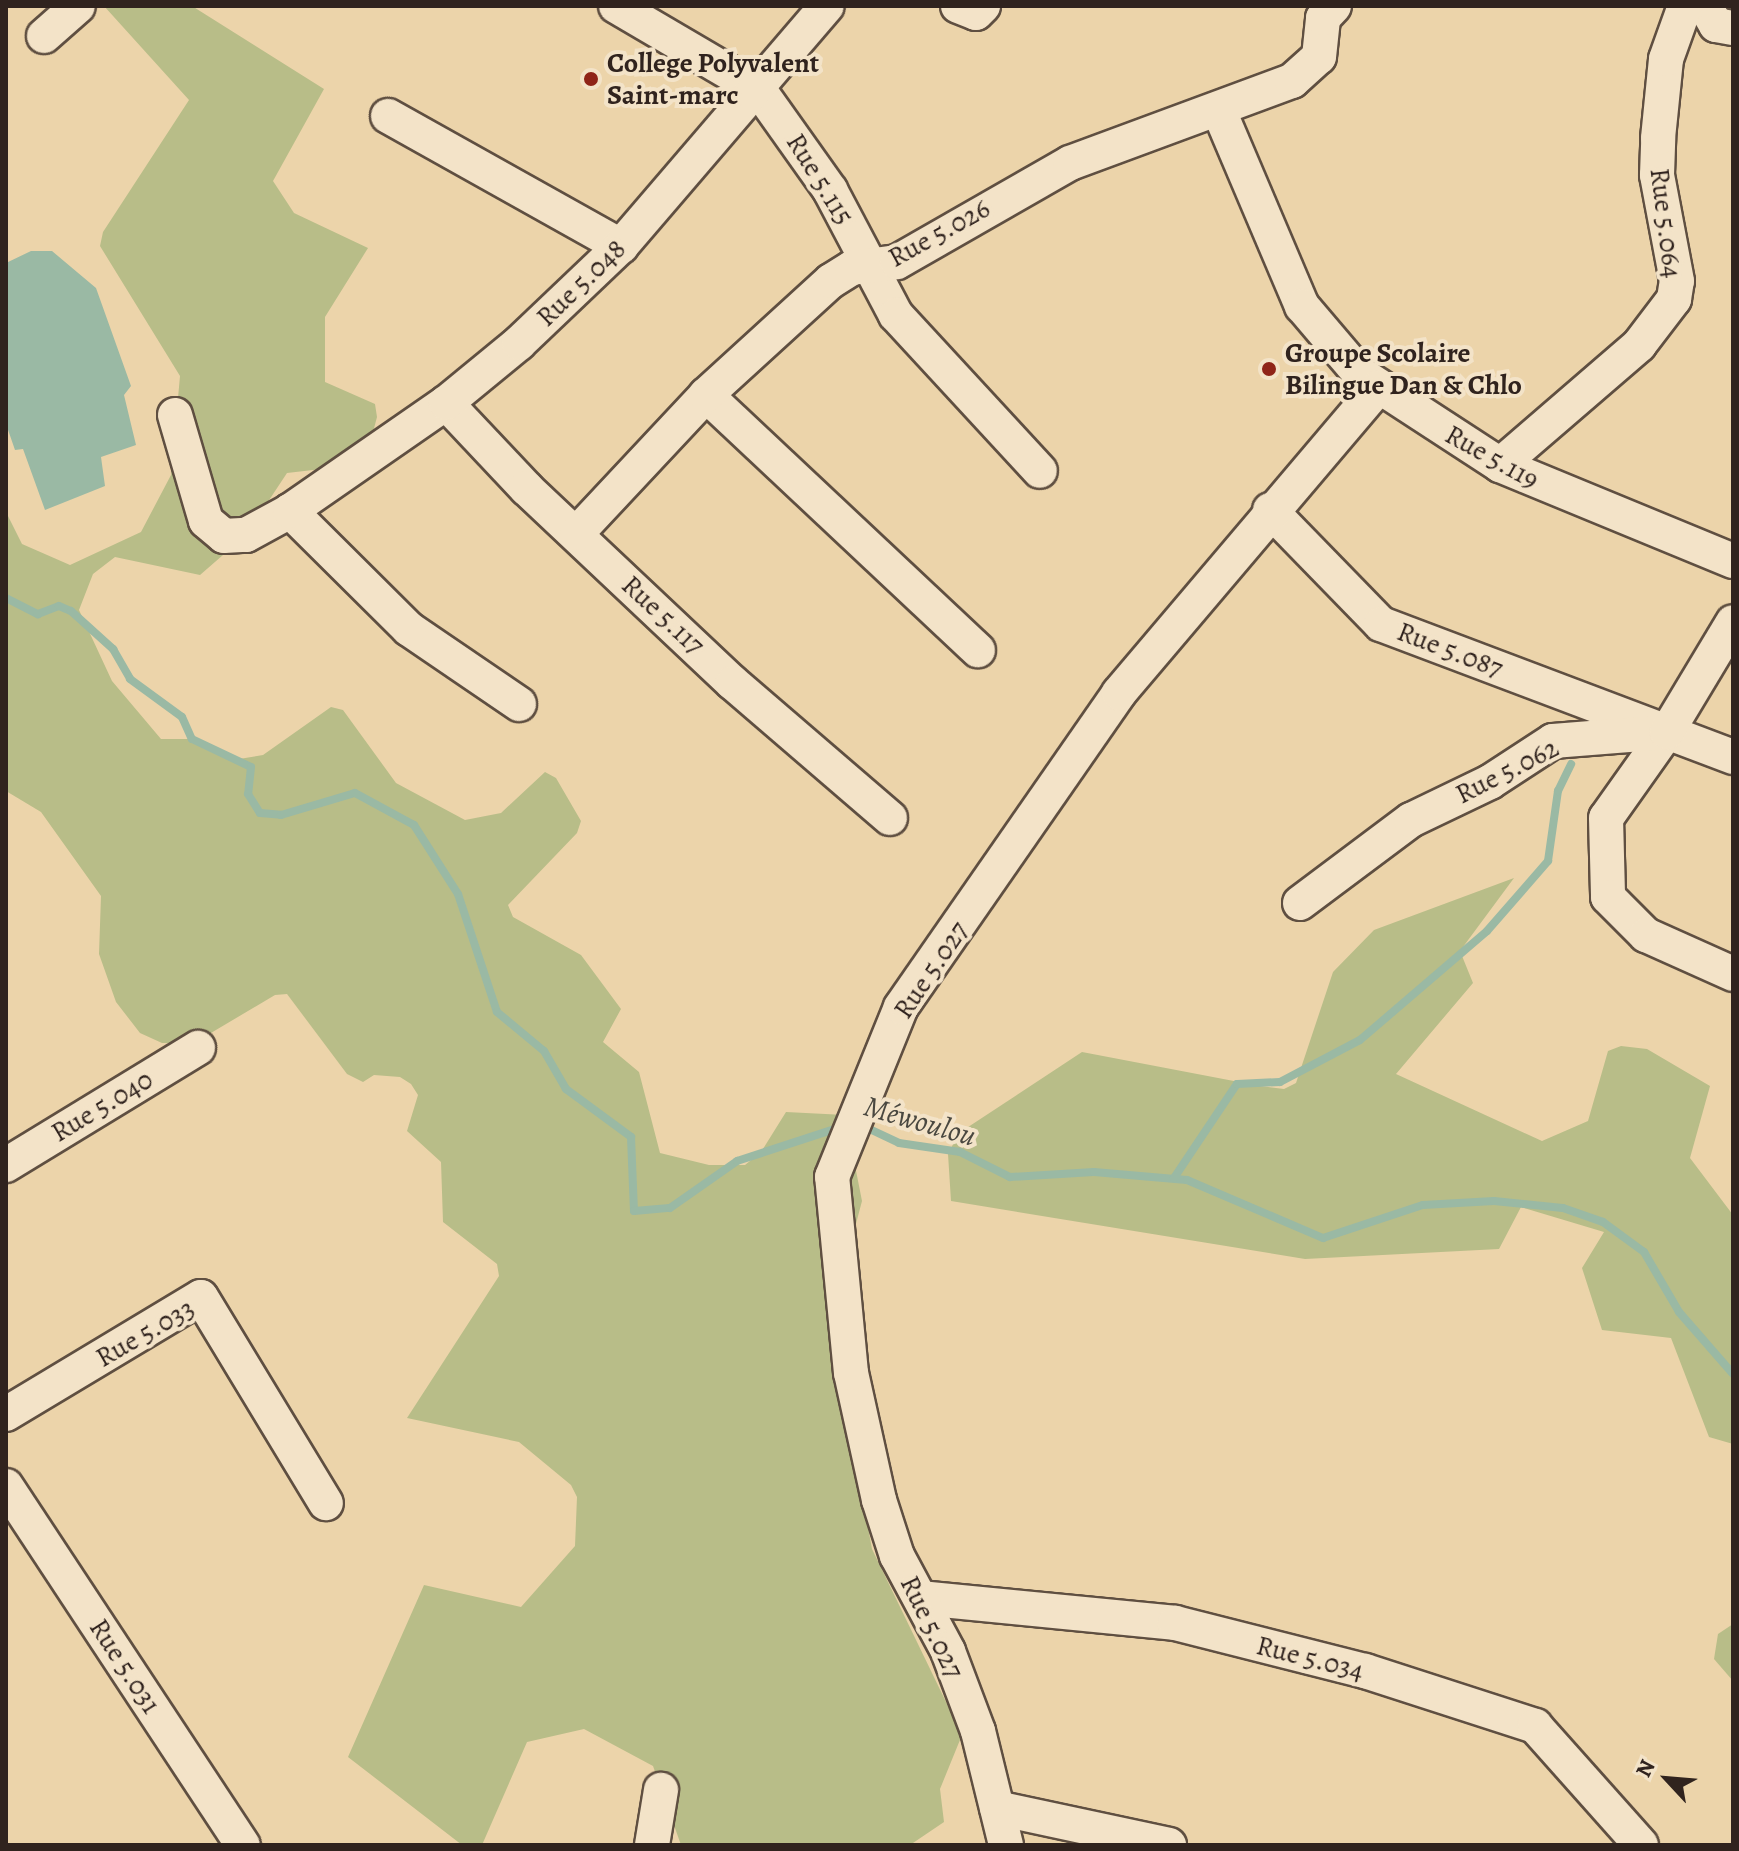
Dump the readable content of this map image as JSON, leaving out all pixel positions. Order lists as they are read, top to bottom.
{
  "streets": {
    "street": [
      "Rue 5.115",
      "Rue 5.064",
      "Rue 5.026",
      "Rue 5.048",
      "Rue 5.119",
      "Rue 5.117",
      "Rue 5.087",
      "Rue 5.062",
      "Rue 5.027",
      "Rue 5.040",
      "Rue 5.033",
      "Rue 5.034",
      "Rue 5.031"
    ]
  },
  "crossings": [
    ["Rue 5.115", "Rue 5.026"],
    ["Rue 5.115", "Rue 5.048"],
    ["Rue 5.064", "Rue 5.119"],
    ["Rue 5.026", "Rue 5.119"],
    ["Rue 5.026", "Rue 5.117"],
    ["Rue 5.048", "Rue 5.117"],
    ["Rue 5.119", "Rue 5.027"],
    ["Rue 5.087", "Rue 5.062"],
    ["Rue 5.087", "Rue 5.027"],
    ["Rue 5.027", "Rue 5.034"]
  ],
  "water": ["Méwoulou"],
  "places": ["College Polyvalent Saint-marc", "Groupe Scolaire Bilingue Dan & Chlo"],
  "north": "top left"
}
